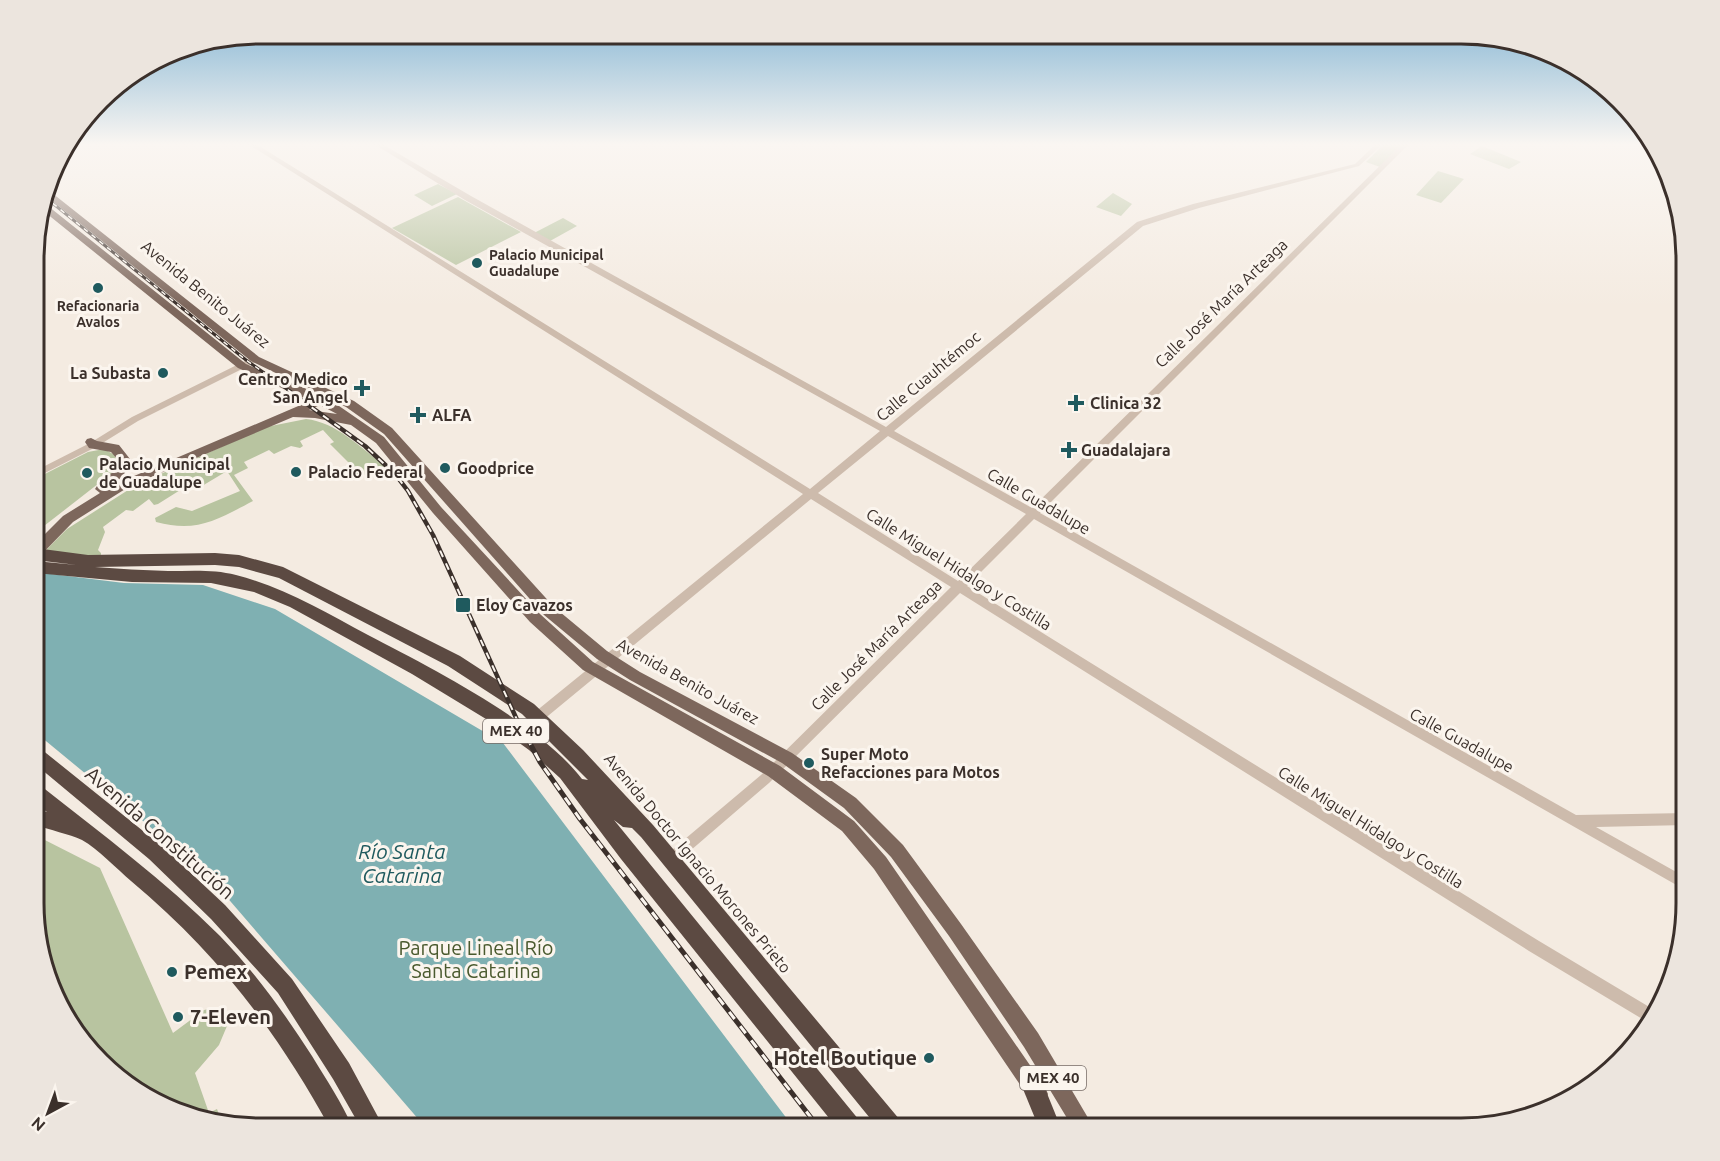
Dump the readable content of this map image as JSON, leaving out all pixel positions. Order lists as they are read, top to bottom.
{
  "streets": {
    "highway": ["MEX 40", "Avenida Constitución", "Avenida Doctor Ignacio Morones Prieto"],
    "main road": ["Avenida Benito Juárez"],
    "street": [
      "Calle José María Arteaga",
      "Calle Cuauhtémoc",
      "Calle Guadalupe",
      "Calle Miguel Hidalgo y Costilla"
    ]
  },
  "crossings": [
    ["Avenida Benito Juárez", "Calle José María Arteaga"],
    ["Avenida Benito Juárez", "Calle Cuauhtémoc"],
    ["Calle José María Arteaga", "Calle Guadalupe"],
    ["Calle José María Arteaga", "Calle Miguel Hidalgo y Costilla"],
    ["Calle José María Arteaga", "Avenida Doctor Ignacio Morones Prieto"],
    ["Calle Cuauhtémoc", "Calle Guadalupe"],
    ["Calle Cuauhtémoc", "Calle Miguel Hidalgo y Costilla"],
    ["Calle Cuauhtémoc", "Avenida Doctor Ignacio Morones Prieto"]
  ],
  "water": ["Río Santa Catarina"],
  "parks": ["Parque Lineal Río Santa Catarina"],
  "places": {
    "other": [
      "Palacio Municipal Guadalupe",
      "Refacionaria Avalos",
      "La Subasta",
      "Goodprice",
      "Palacio Federal",
      "Palacio Municipal de Guadalupe",
      "Super Moto Refacciones para Motos",
      "Pemex",
      "7-Eleven",
      "Hotel Boutique"
    ],
    "health": [
      "Centro Medico San Angel",
      "Clinica 32",
      "ALFA",
      "Guadalajara"
    ],
    "transit": ["Eloy Cavazos"]
  },
  "north": "bottom left"
}
